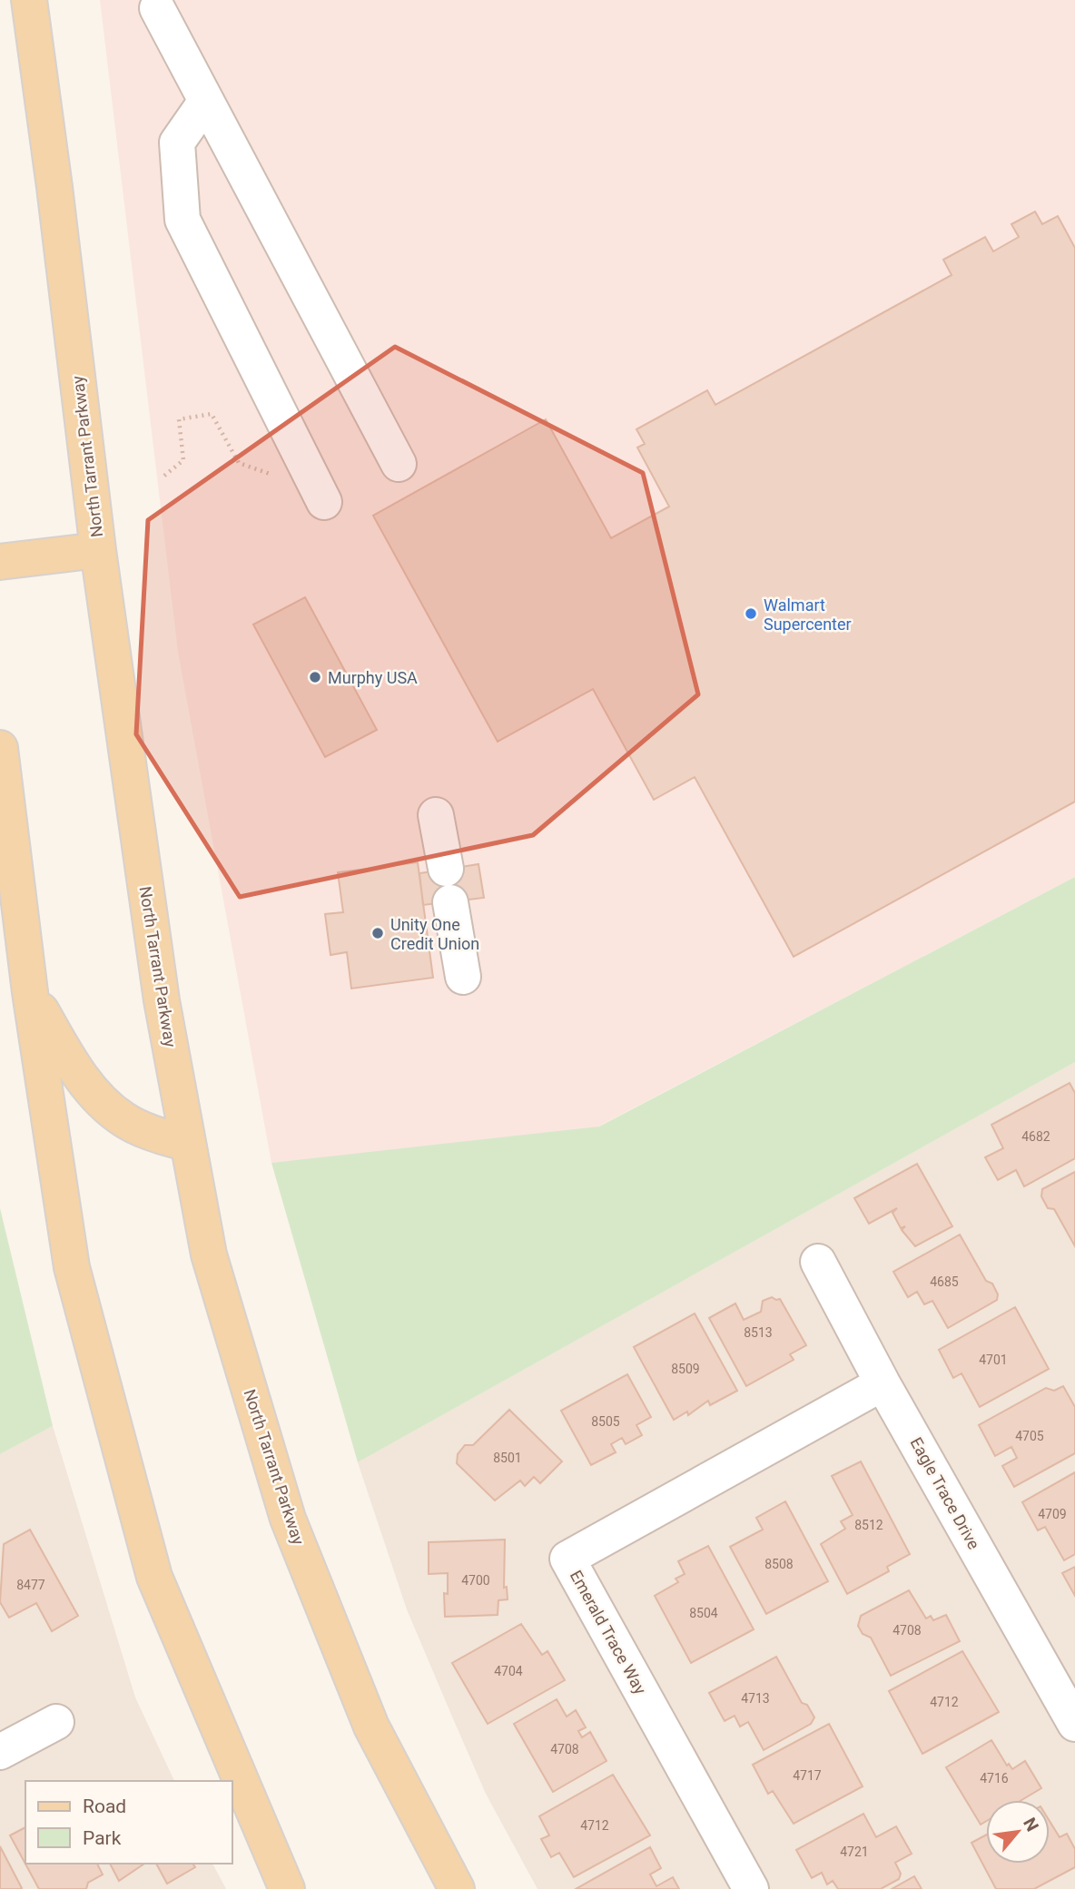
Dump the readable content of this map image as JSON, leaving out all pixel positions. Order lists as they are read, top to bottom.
{
  "streets": {
    "main road": ["North Tarrant Parkway"],
    "street": ["Eagle Trace Drive", "Emerald Trace Way"]
  },
  "crossings": [
    ["Eagle Trace Drive", "Emerald Trace Way"]
  ],
  "places": ["Walmart Supercenter", "Murphy USA", "Unity One Credit Union"],
  "house_numbers": [
    "4682",
    "4685",
    "8513",
    "4701",
    "8509",
    "8505",
    "4705",
    "8501",
    "4709",
    "8512",
    "8508",
    "4700",
    "8477",
    "8504",
    "4708",
    "4704",
    "4713",
    "4712",
    "4708",
    "4717",
    "4716",
    "4712",
    "4721"
  ],
  "legend": ["Road", "Park"],
  "north": "top right"
}
